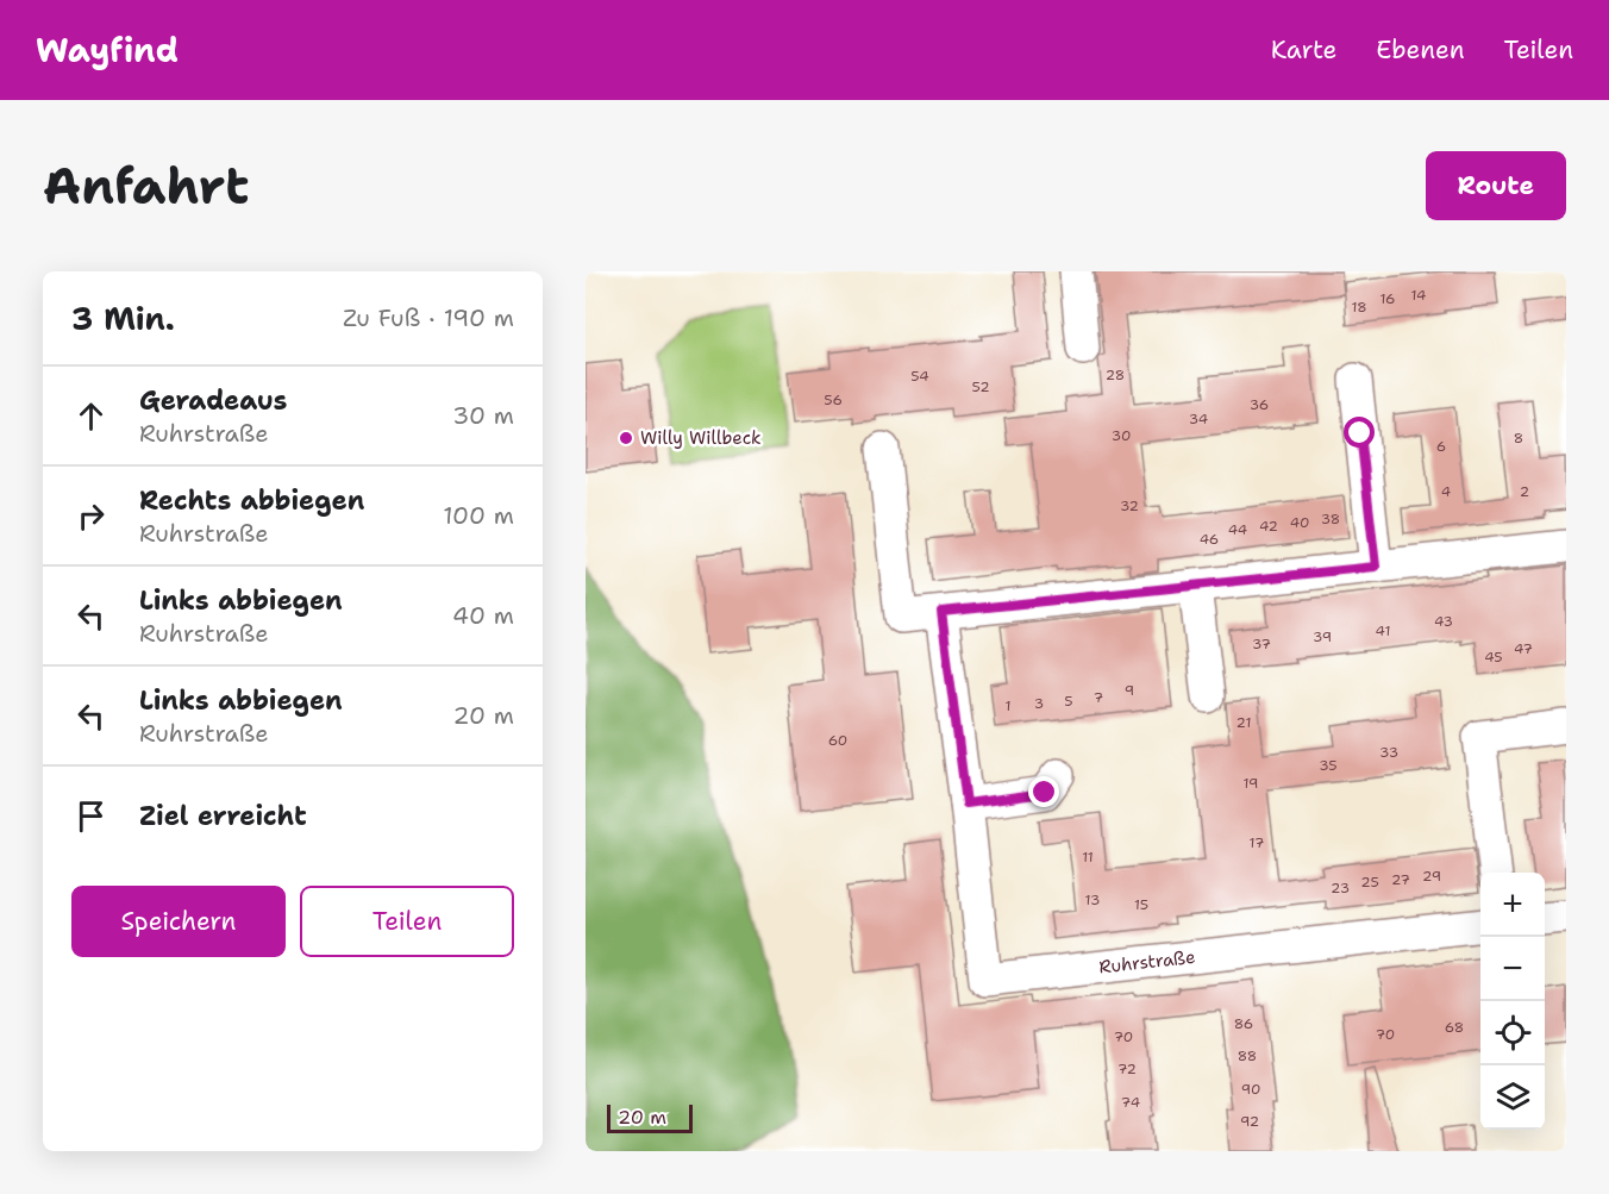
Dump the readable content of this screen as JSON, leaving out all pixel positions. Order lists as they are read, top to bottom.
{
  "streets": {
    "street": ["Ruhrstraße"]
  },
  "places": ["Willy Willbeck"],
  "house_numbers": [
    "14",
    "16",
    "18",
    "28",
    "54",
    "52",
    "56",
    "36",
    "34",
    "30",
    "8",
    "6",
    "4",
    "2",
    "32",
    "38",
    "40",
    "42",
    "44",
    "46",
    "43",
    "41",
    "39",
    "37",
    "47",
    "45",
    "9",
    "7",
    "5",
    "3",
    "1",
    "21",
    "60",
    "33",
    "35",
    "19",
    "17",
    "11",
    "29",
    "27",
    "25",
    "23",
    "13",
    "15",
    "86",
    "68",
    "70",
    "70",
    "88",
    "72",
    "90",
    "74",
    "92"
  ],
  "scale_bar": "20 m",
  "page": {
    "header": "Wayfind",
    "nav": ["Karte", "Ebenen", "Teilen"],
    "buttons": [
      "Route",
      ["Speichern", "Teilen"]
    ],
    "title": "Anfahrt",
    "heading": ["3 Min.", "Zu Fuß · 190 m"],
    "list": [
      ["Geradeaus", "Ruhrstraße", "30 m"],
      ["Rechts abbiegen", "Ruhrstraße", "100 m"],
      ["Links abbiegen", "Ruhrstraße", "40 m"],
      ["Links abbiegen", "Ruhrstraße", "20 m"],
      "Ziel erreicht"
    ],
    "map_buttons": ["+", "−"],
    "scale": "20 m"
  }
}
